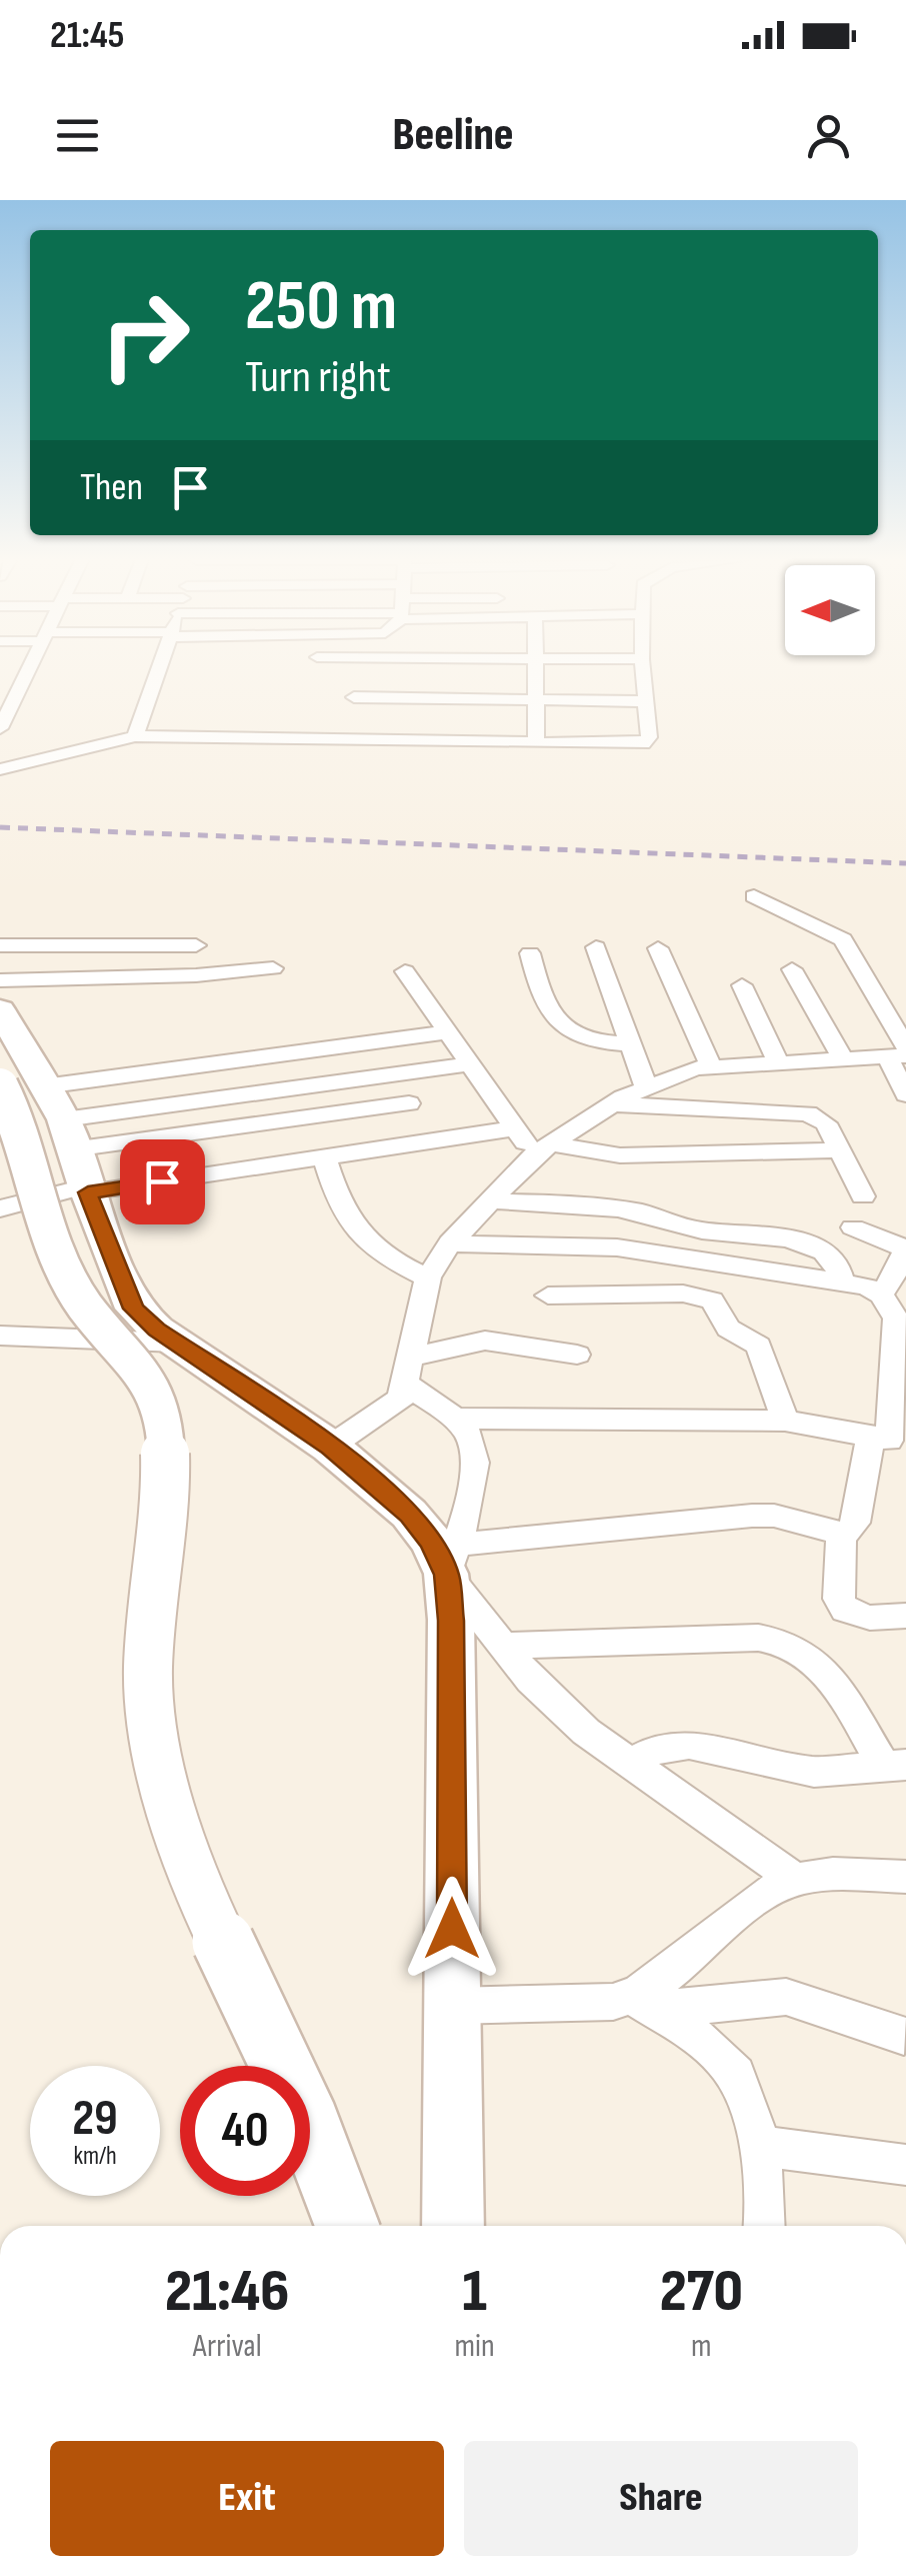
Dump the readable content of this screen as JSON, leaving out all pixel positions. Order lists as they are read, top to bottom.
{
  "north": "left",
  "page": {
    "status": "21:45",
    "header": "Beeline",
    "turn": ["250 m", "Turn right"],
    "then": "Then",
    "speed": "29 km/h",
    "limit": "40",
    "eta": [
      "21:46",
      "Arrival",
      "1",
      "min",
      "270",
      "m"
    ],
    "buttons": ["Exit", "Share"]
  }
}
